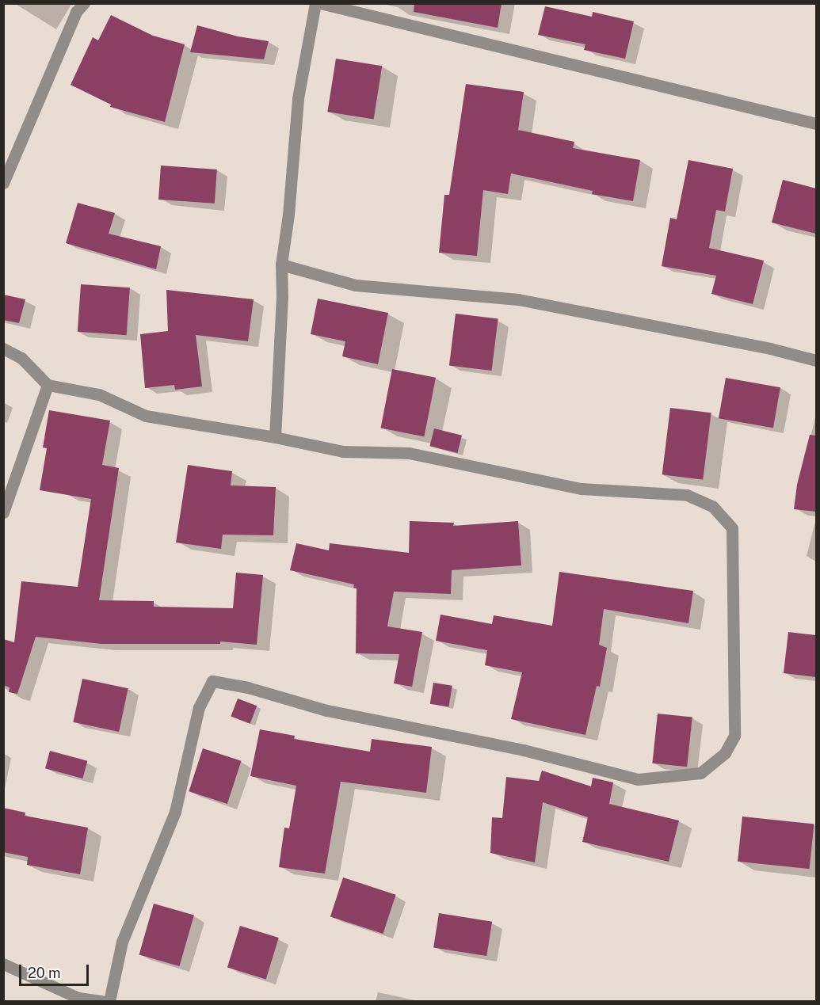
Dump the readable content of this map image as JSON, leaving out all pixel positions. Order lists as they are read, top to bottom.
{
  "scale_bar": "20 m"
}
